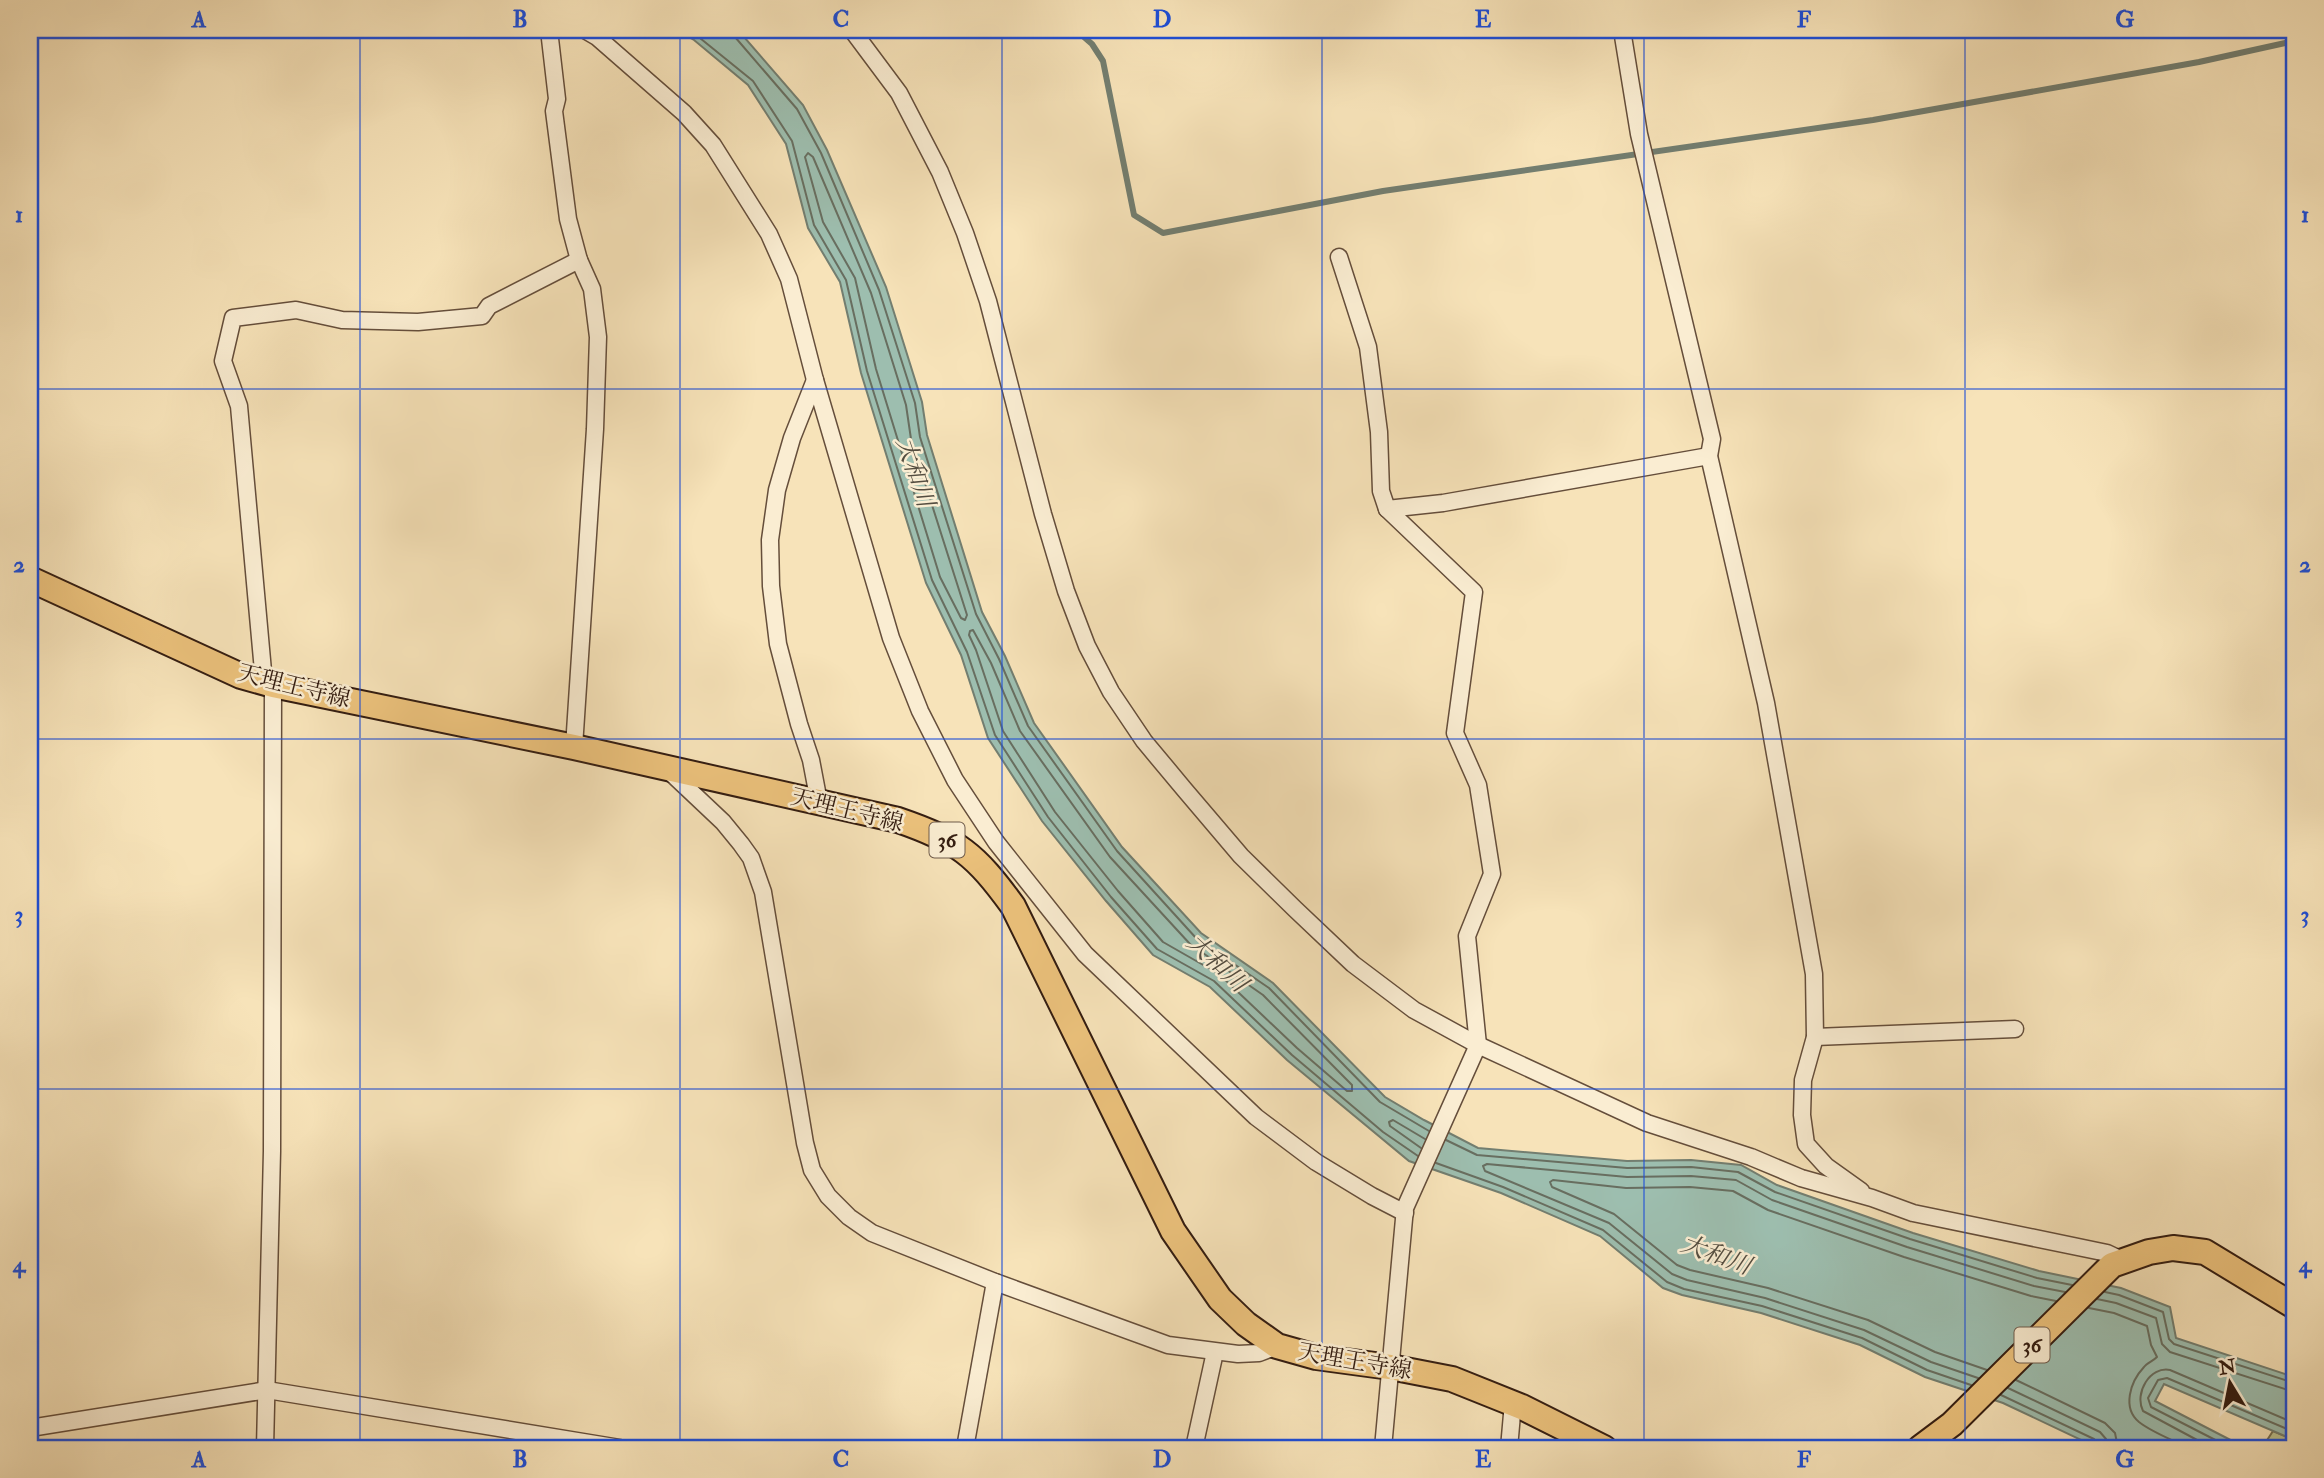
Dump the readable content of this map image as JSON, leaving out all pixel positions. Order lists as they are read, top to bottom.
{
  "streets": {
    "main road": ["天理王寺線", "36"]
  },
  "water": ["大和川"],
  "north": "top",
  "grid": {
    "columns": [
      "A",
      "B",
      "C",
      "D",
      "E",
      "F",
      "G"
    ],
    "rows": [
      "1",
      "2",
      "3",
      "4"
    ]
  }
}
